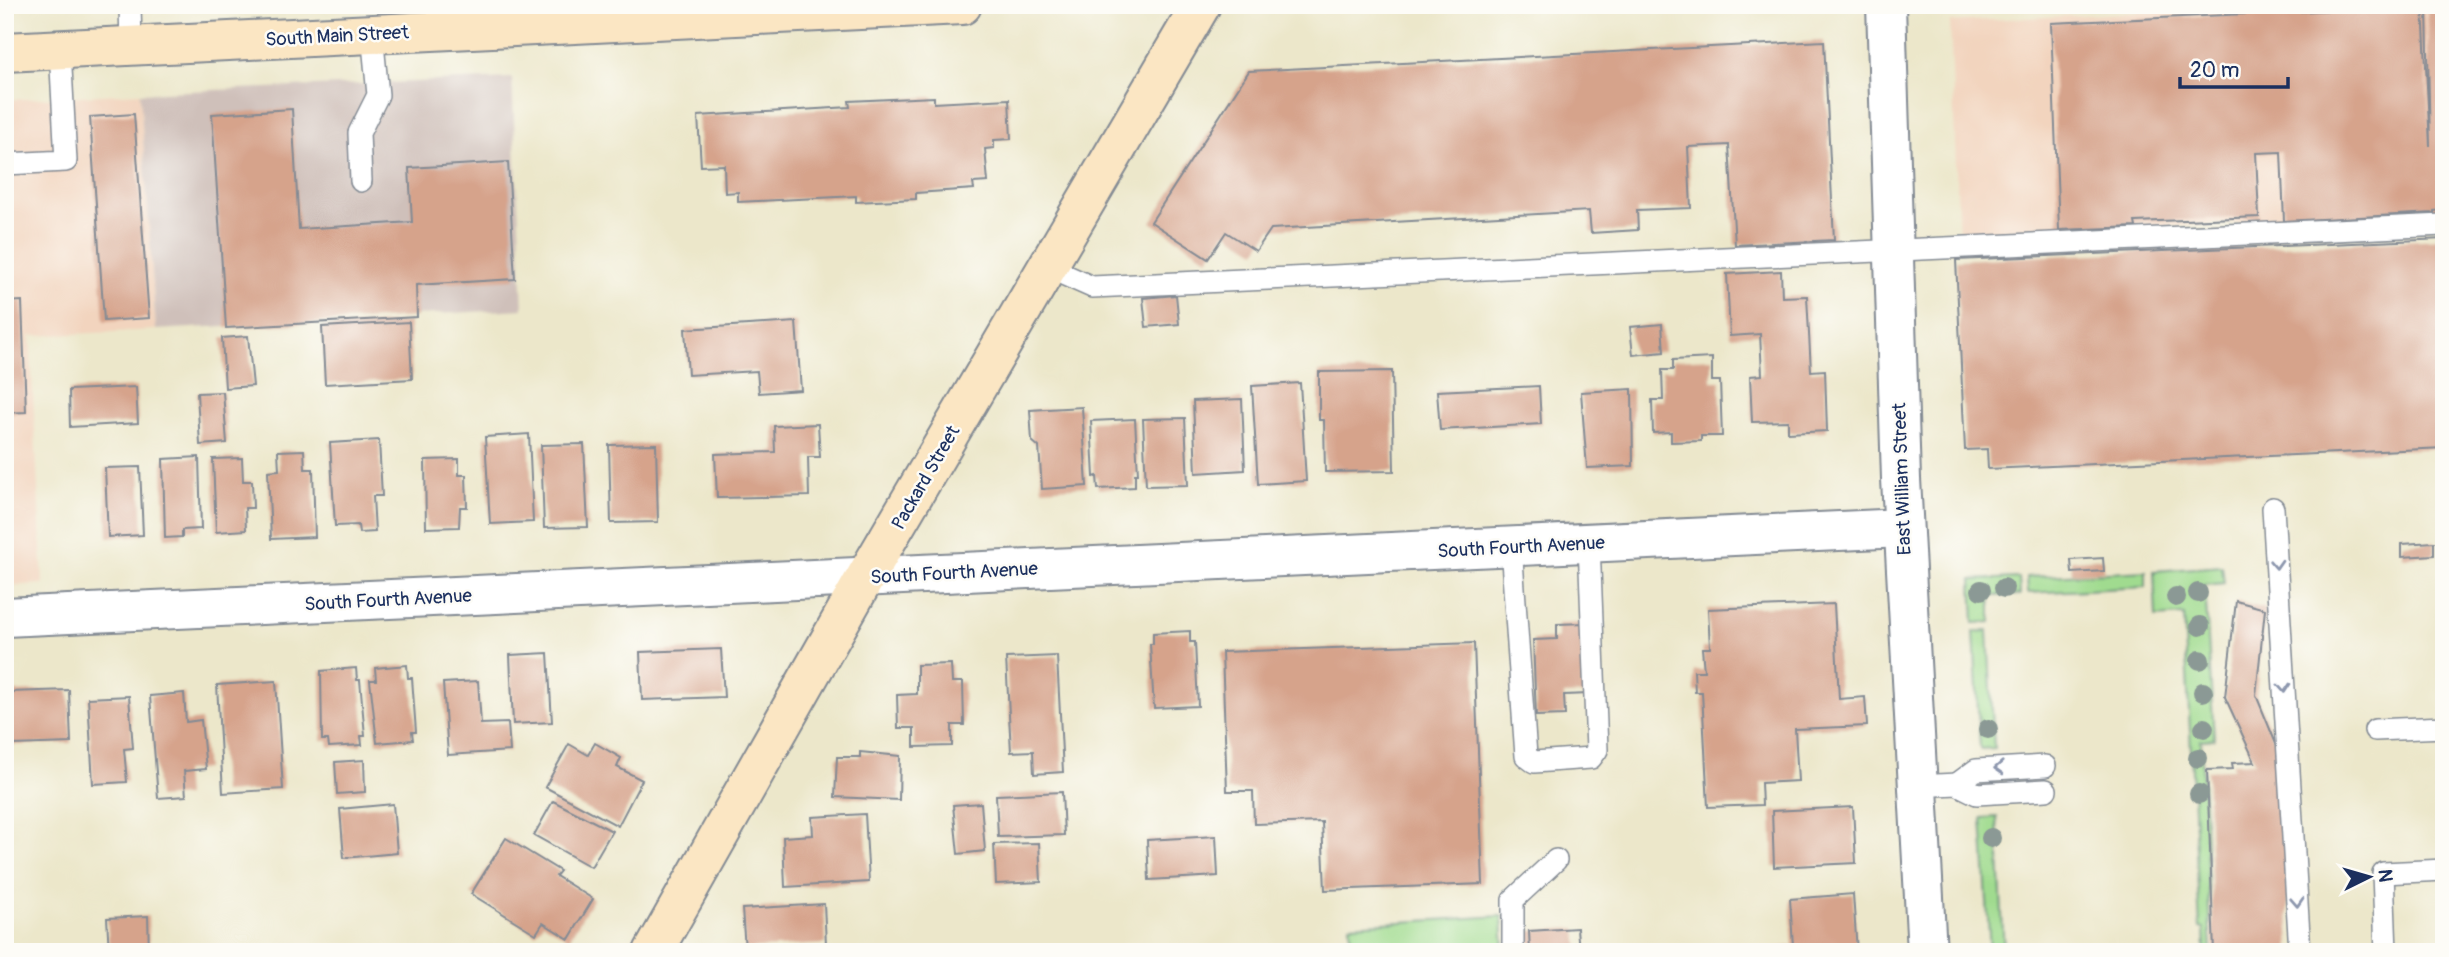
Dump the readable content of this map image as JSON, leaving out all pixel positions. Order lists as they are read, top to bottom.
{
  "streets": {
    "main road": ["South Main Street", "Packard Street"],
    "street": ["East William Street", "South Fourth Avenue"]
  },
  "crossings": [
    ["Packard Street", "South Fourth Avenue"],
    ["East William Street", "South Fourth Avenue"]
  ],
  "scale_bar": "20 m",
  "north": "right"
}
